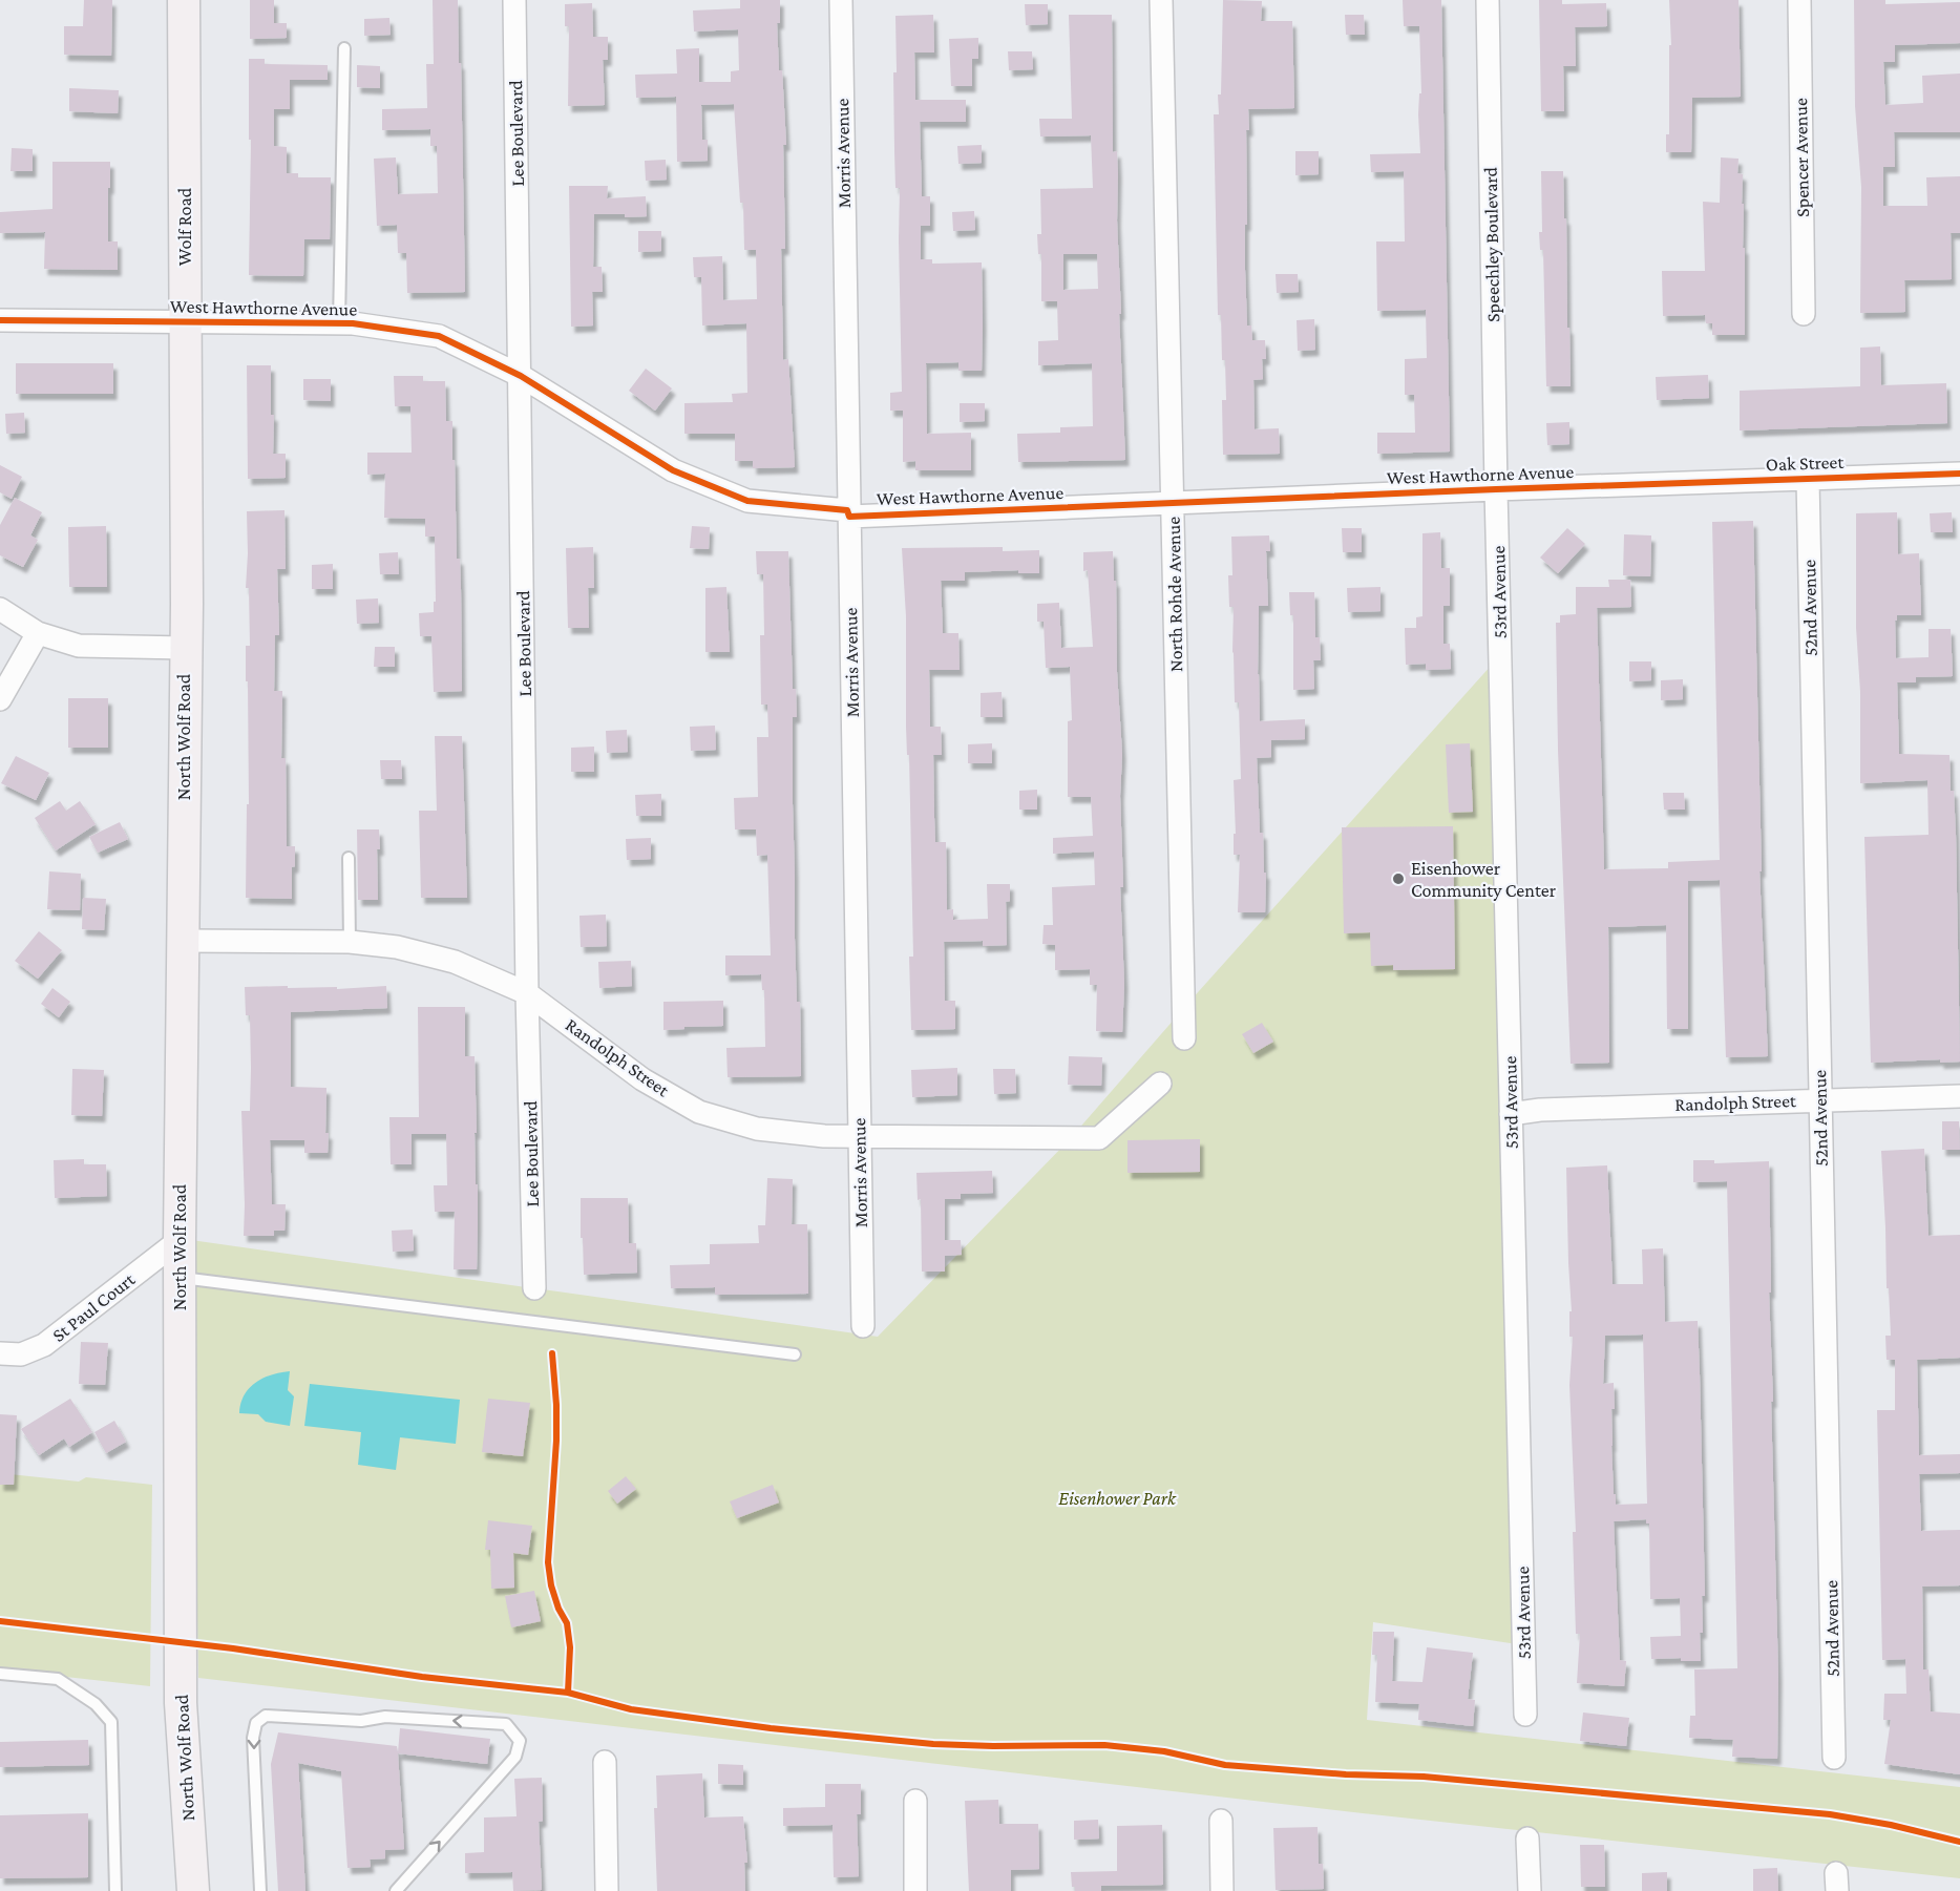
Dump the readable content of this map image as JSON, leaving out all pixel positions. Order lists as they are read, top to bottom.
{
  "streets": {
    "main road": ["Wolf Road", "North Wolf Road"],
    "street": [
      "Lee Boulevard",
      "Morris Avenue",
      "Spencer Avenue",
      "Speechley Boulevard",
      "West Hawthorne Avenue",
      "Oak Street",
      "53rd Avenue",
      "North Rohde Avenue",
      "52nd Avenue",
      "Randolph Street",
      "St Paul Court"
    ]
  },
  "crossings": [
    ["Lee Boulevard", "West Hawthorne Avenue"],
    ["Lee Boulevard", "Randolph Street"],
    ["Morris Avenue", "West Hawthorne Avenue"],
    ["Morris Avenue", "Randolph Street"],
    ["Wolf Road", "West Hawthorne Avenue"],
    ["Wolf Road", "North Wolf Road"],
    ["Speechley Boulevard", "West Hawthorne Avenue"],
    ["Speechley Boulevard", "53rd Avenue"],
    ["West Hawthorne Avenue", "Oak Street"],
    ["West Hawthorne Avenue", "53rd Avenue"],
    ["West Hawthorne Avenue", "North Rohde Avenue"],
    ["Oak Street", "52nd Avenue"],
    ["53rd Avenue", "Randolph Street"],
    ["52nd Avenue", "Randolph Street"],
    ["North Wolf Road", "Randolph Street"],
    ["North Wolf Road", "St Paul Court"]
  ],
  "parks": ["Eisenhower Park"],
  "places": ["Eisenhower Community Center"]
}
